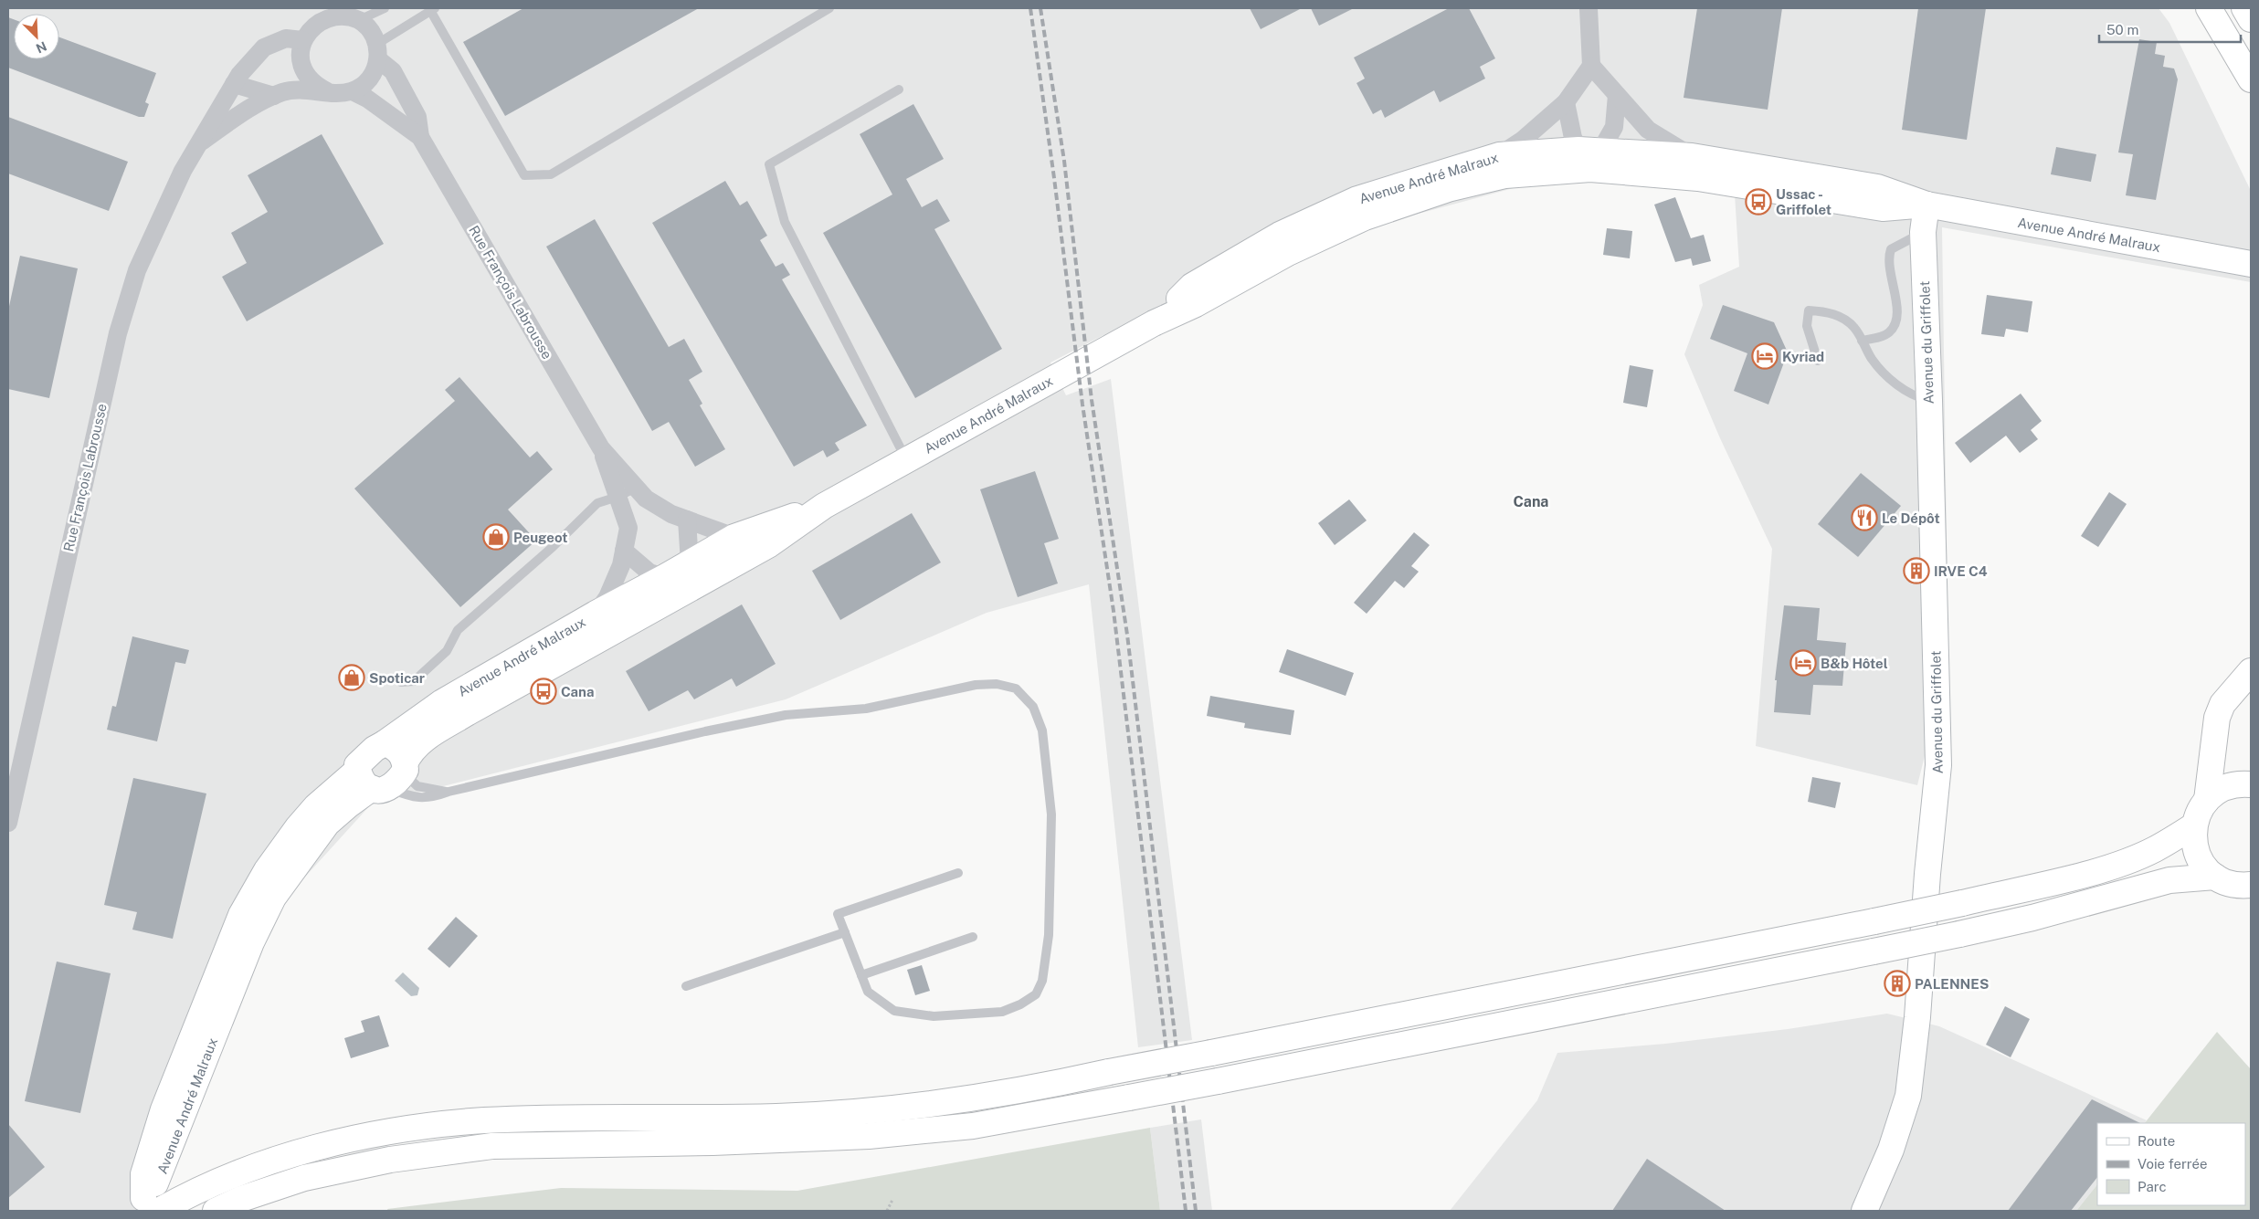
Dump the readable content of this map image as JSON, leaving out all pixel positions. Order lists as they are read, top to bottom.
{
  "streets": {
    "main road": ["Avenue André Malraux", "Avenue du Griffolet"],
    "street": ["Rue François Labrousse"]
  },
  "crossings": [
    ["Avenue André Malraux", "Rue François Labrousse"],
    ["Avenue André Malraux", "Avenue du Griffolet"]
  ],
  "districts": ["Cana"],
  "places": {
    "bus stop": ["Ussac - Griffolet", "Cana"],
    "hotel": ["Kyriad", "B&b Hôtel"],
    "restaurant": ["Le Dépôt"],
    "shop": ["Peugeot", "Spoticar"],
    "building": ["IRVE C4", "PALENNES"]
  },
  "legend": ["Route", "Voie ferrée", "Parc"],
  "scale_bar": "50 m",
  "north": "bottom right"
}
